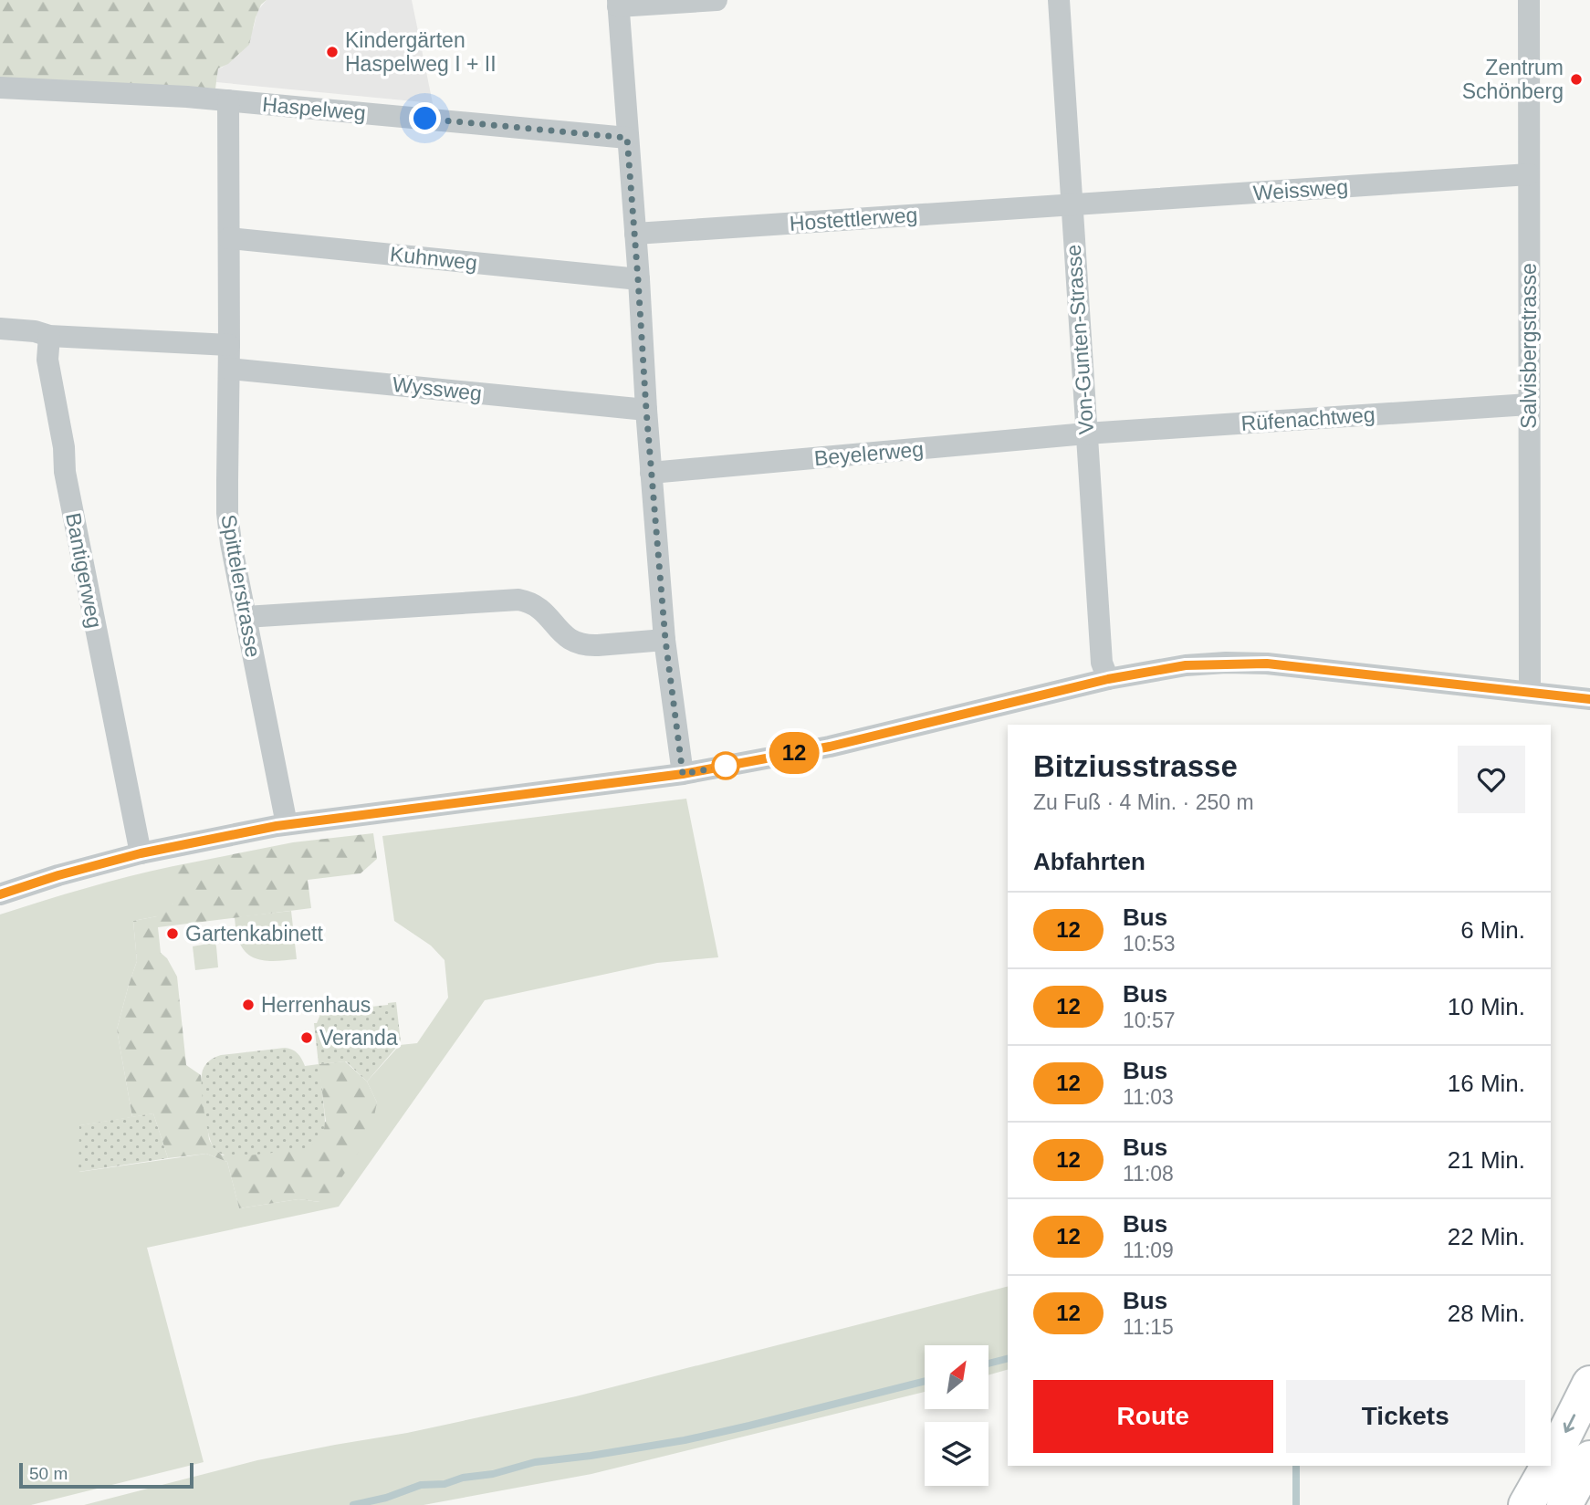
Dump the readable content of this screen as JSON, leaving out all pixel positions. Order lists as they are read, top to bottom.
{
  "streets": {
    "street": [
      "Haspelweg",
      "Weissweg",
      "Hostettlerweg",
      "Kuhnweg",
      "Von-Gunten-Strasse",
      "Salvisbergstrasse",
      "Wyssweg",
      "Rüfenachtweg",
      "Beyelerweg",
      "Bantigerweg",
      "Spittelerstrasse"
    ]
  },
  "crossings": [
    ["Haspelweg", "Spittelerstrasse"],
    ["Weissweg", "Hostettlerweg"],
    ["Weissweg", "Von-Gunten-Strasse"],
    ["Weissweg", "Salvisbergstrasse"],
    ["Hostettlerweg", "Von-Gunten-Strasse"],
    ["Kuhnweg", "Spittelerstrasse"],
    ["Von-Gunten-Strasse", "Rüfenachtweg"],
    ["Von-Gunten-Strasse", "Beyelerweg"],
    ["Salvisbergstrasse", "Rüfenachtweg"],
    ["Wyssweg", "Spittelerstrasse"],
    ["Rüfenachtweg", "Beyelerweg"]
  ],
  "places": [
    "Kindergärten Haspelweg I + II",
    "Zentrum Schönberg",
    "Gartenkabinett",
    "Herrenhaus",
    "Veranda"
  ],
  "lines": ["bus line 12"],
  "scale_bar": "50 m",
  "north": "top right",
  "page": {
    "on_map": "12",
    "heading": [
      ["Bitziusstrasse", "Zu Fuß · 4 Min. · 250 m"],
      "Abfahrten"
    ],
    "list": [
      {
        "mark": "12",
        "name": "Bus",
        "note": "10:53",
        "value": "6 Min."
      },
      {
        "mark": "12",
        "name": "Bus",
        "note": "10:57",
        "value": "10 Min."
      },
      {
        "mark": "12",
        "name": "Bus",
        "note": "11:03",
        "value": "16 Min."
      },
      {
        "mark": "12",
        "name": "Bus",
        "note": "11:08",
        "value": "21 Min."
      },
      {
        "mark": "12",
        "name": "Bus",
        "note": "11:09",
        "value": "22 Min."
      },
      {
        "mark": "12",
        "name": "Bus",
        "note": "11:15",
        "value": "28 Min."
      }
    ],
    "buttons": ["Route", "Tickets"],
    "scale": "50 m"
  }
}
